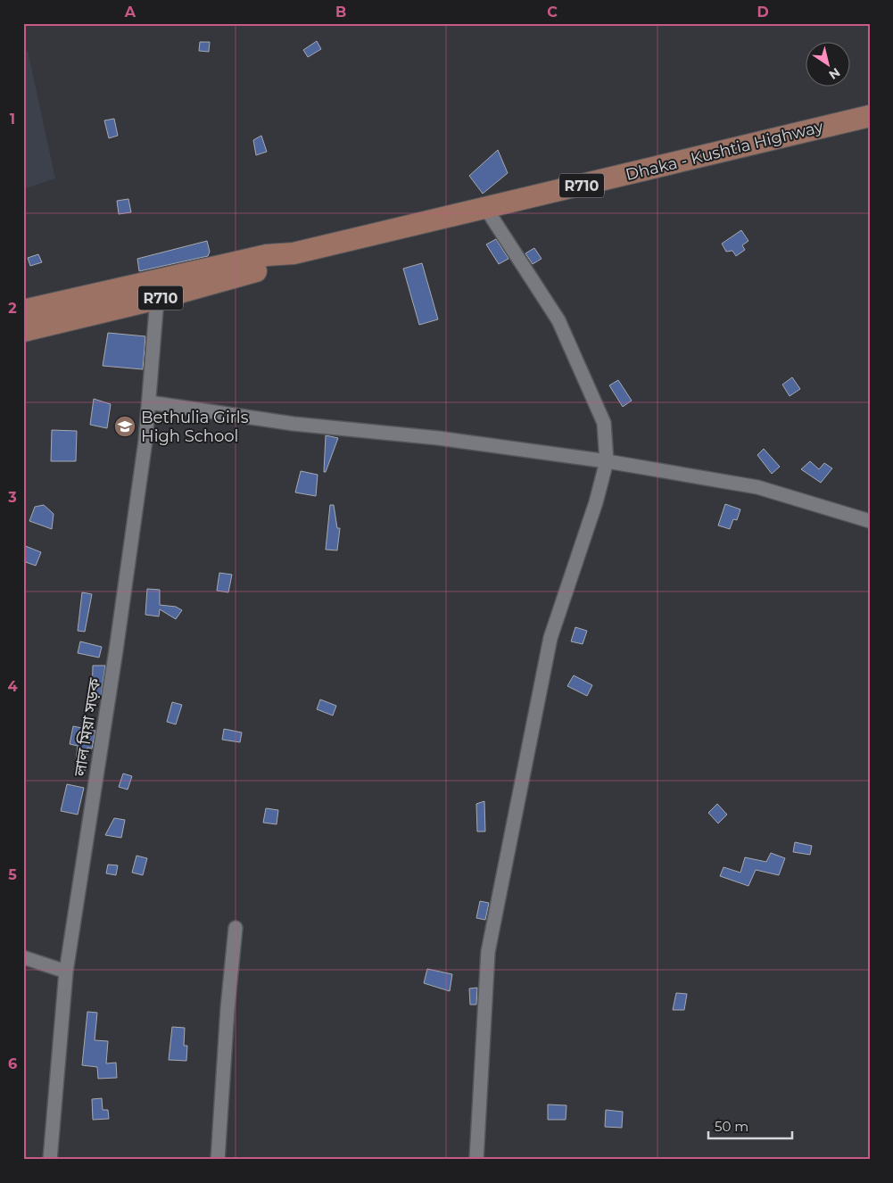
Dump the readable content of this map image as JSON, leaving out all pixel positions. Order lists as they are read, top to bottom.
{
  "streets": {
    "main road": ["Dhaka - Kushtia Highway", "R710"],
    "street": ["লাল মিয়া সড়ক"]
  },
  "crossings": [
    ["Dhaka - Kushtia Highway", "লাল মিয়া সড়ক"]
  ],
  "places": {
    "school or university": ["Bethulia Girls High School"]
  },
  "scale_bar": "50 m",
  "north": "bottom right",
  "grid": {
    "columns": [
      "A",
      "B",
      "C",
      "D"
    ],
    "rows": [
      "1",
      "2",
      "3",
      "4",
      "5",
      "6"
    ]
  }
}
